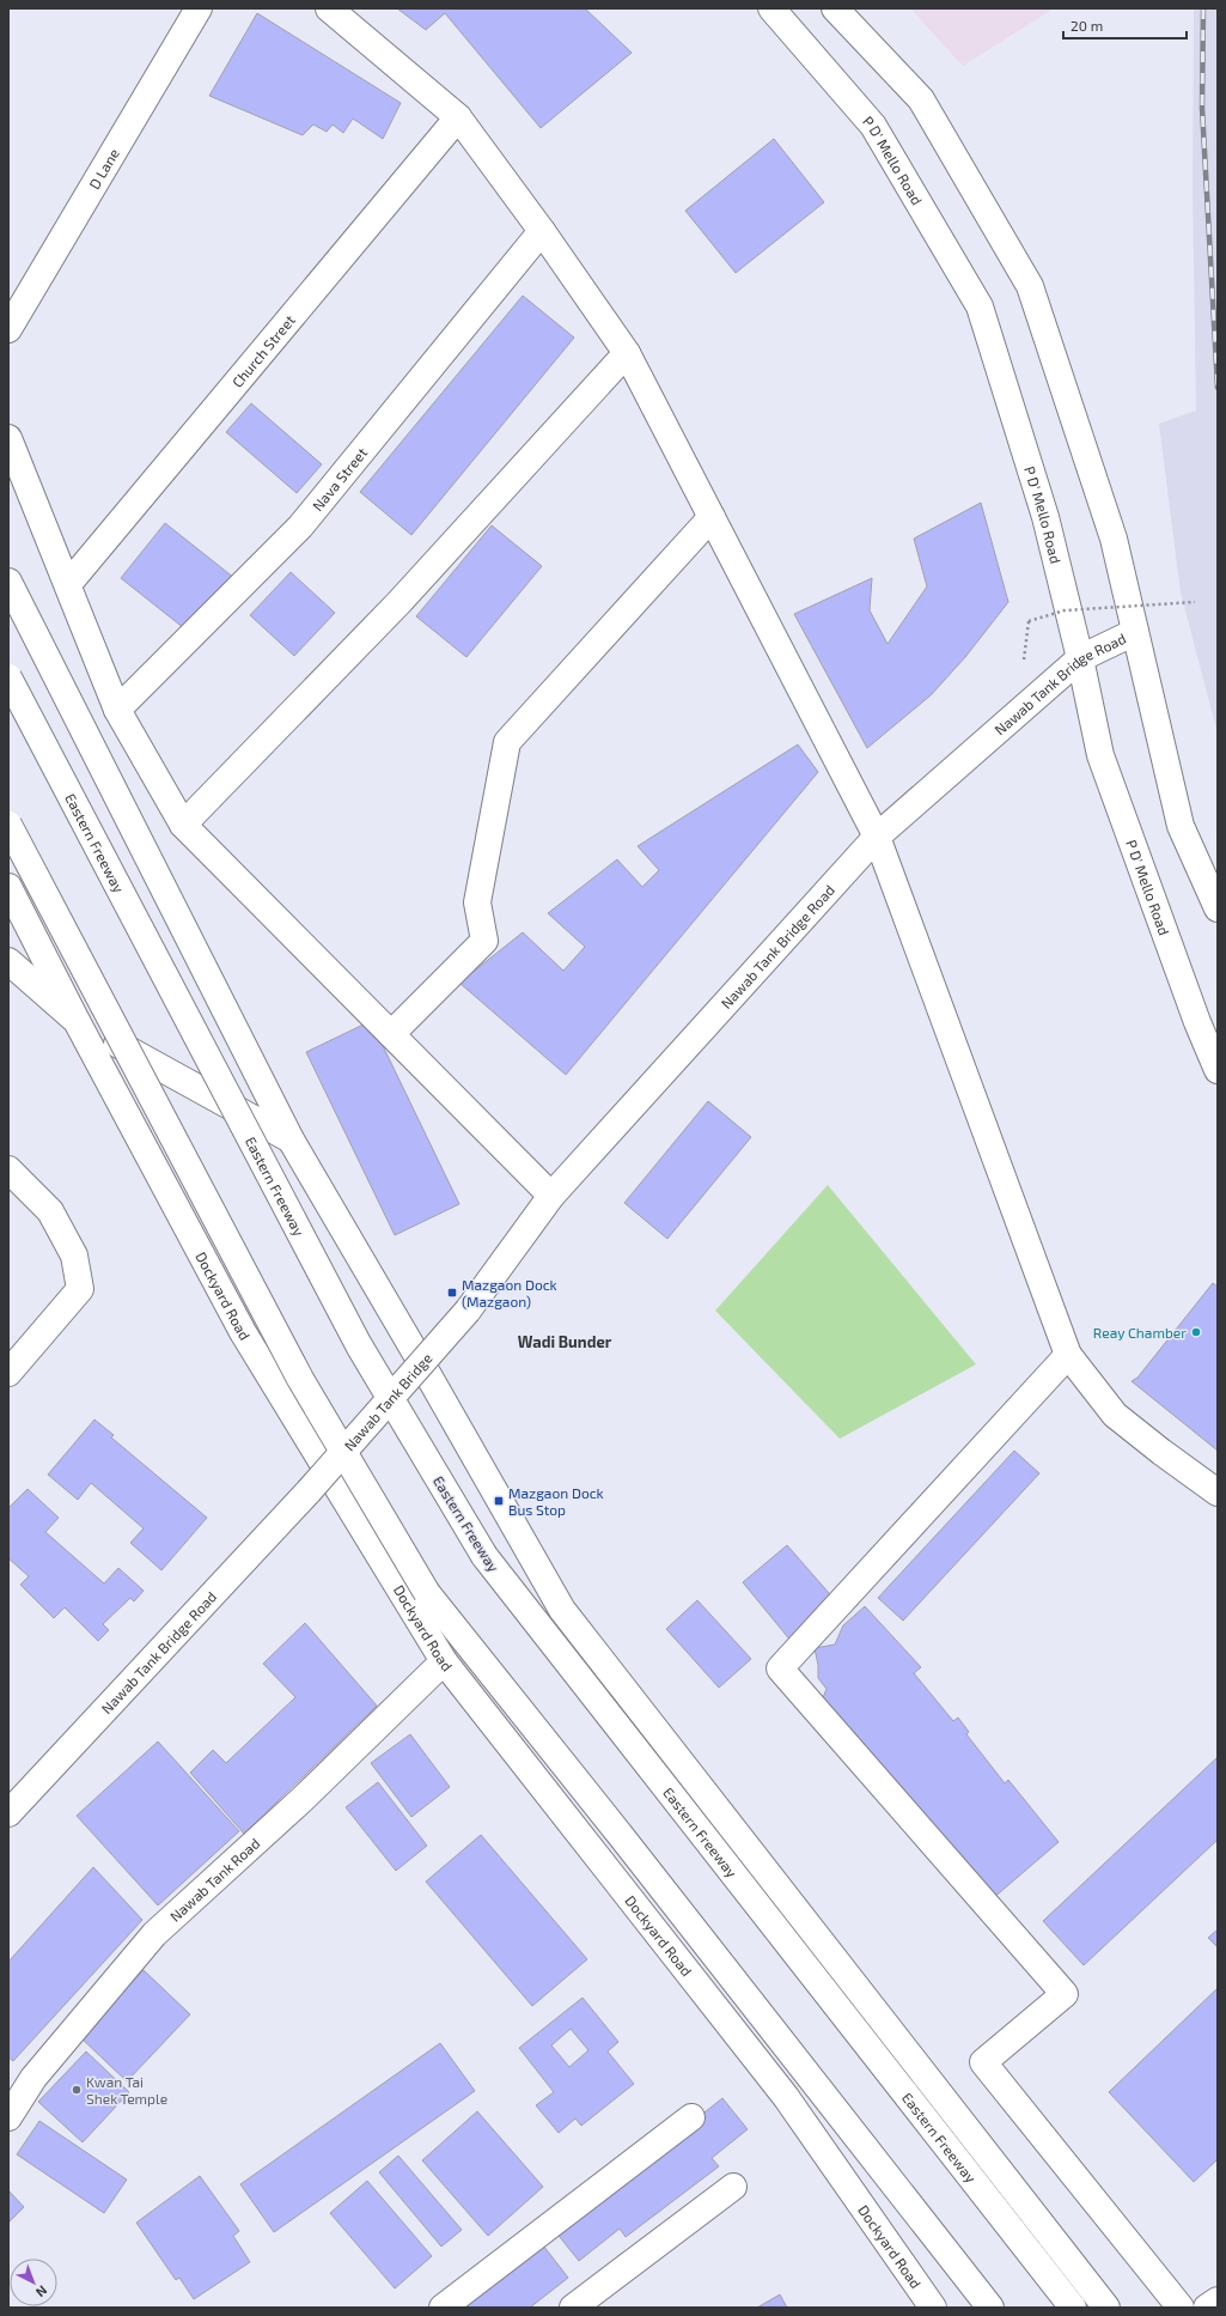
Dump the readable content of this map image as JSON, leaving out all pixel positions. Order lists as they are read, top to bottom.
{
  "streets": {
    "main road": [
      "P D' Mello Road",
      "D Lane",
      "Church Street",
      "Nava Street",
      "Nawab Tank Bridge Road",
      "Eastern Freeway",
      "Dockyard Road",
      "Nawab Tank Bridge",
      "Nawab Tank Road"
    ]
  },
  "crossings": [
    ["P D' Mello Road", "Nawab Tank Bridge Road"],
    ["Nawab Tank Bridge Road", "Nawab Tank Bridge"],
    ["Dockyard Road", "Nawab Tank Road"]
  ],
  "districts": ["Wadi Bunder"],
  "places": {
    "transit": ["Mazgaon Dock (Mazgaon)", "Mazgaon Dock Bus Stop"],
    "other": ["Reay Chamber", "Kwan Tai Shek Temple"]
  },
  "scale_bar": "20 m",
  "north": "bottom right"
}
